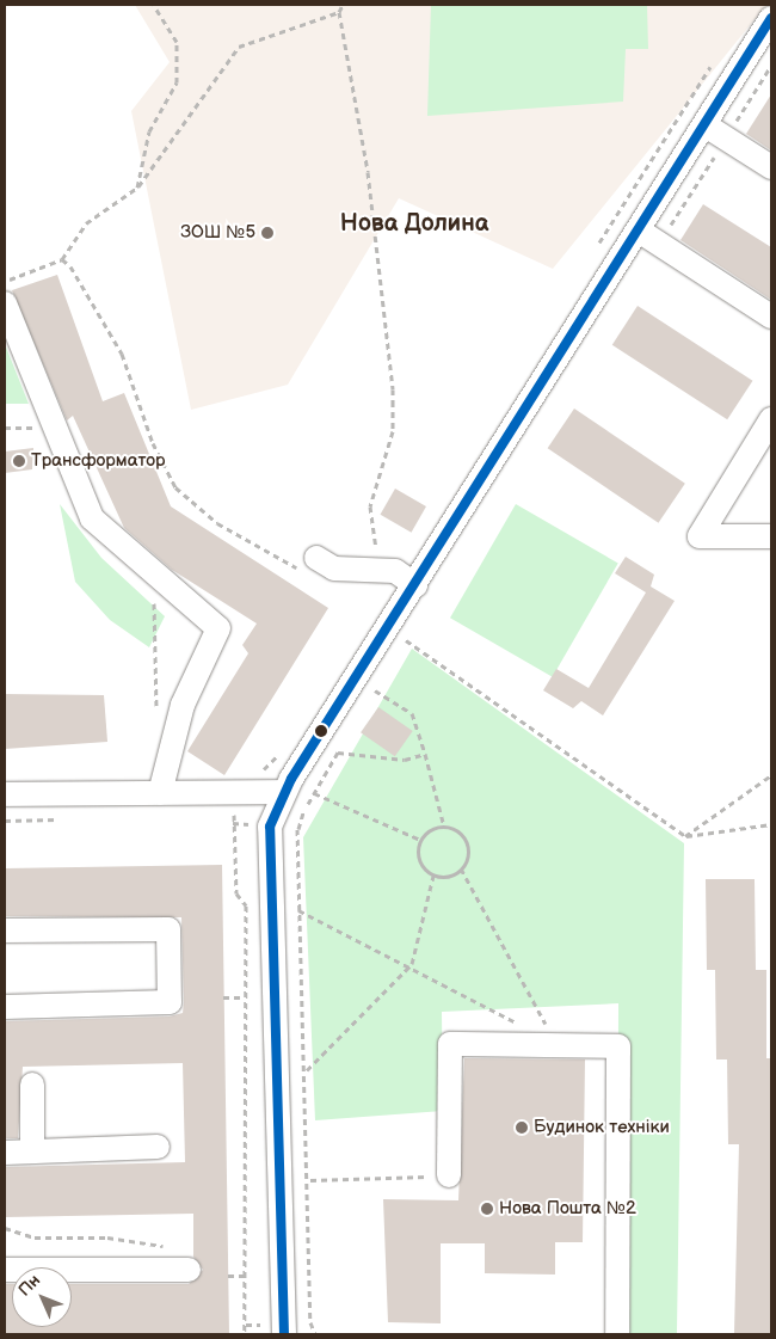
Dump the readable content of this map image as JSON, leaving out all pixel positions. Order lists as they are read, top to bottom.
{
  "districts": ["Нова Долина"],
  "places": [
    "ЗОШ №5",
    "Трансформатор",
    "Будинок техніки",
    "Нова Пошта №2"
  ],
  "north": "top left"
}
